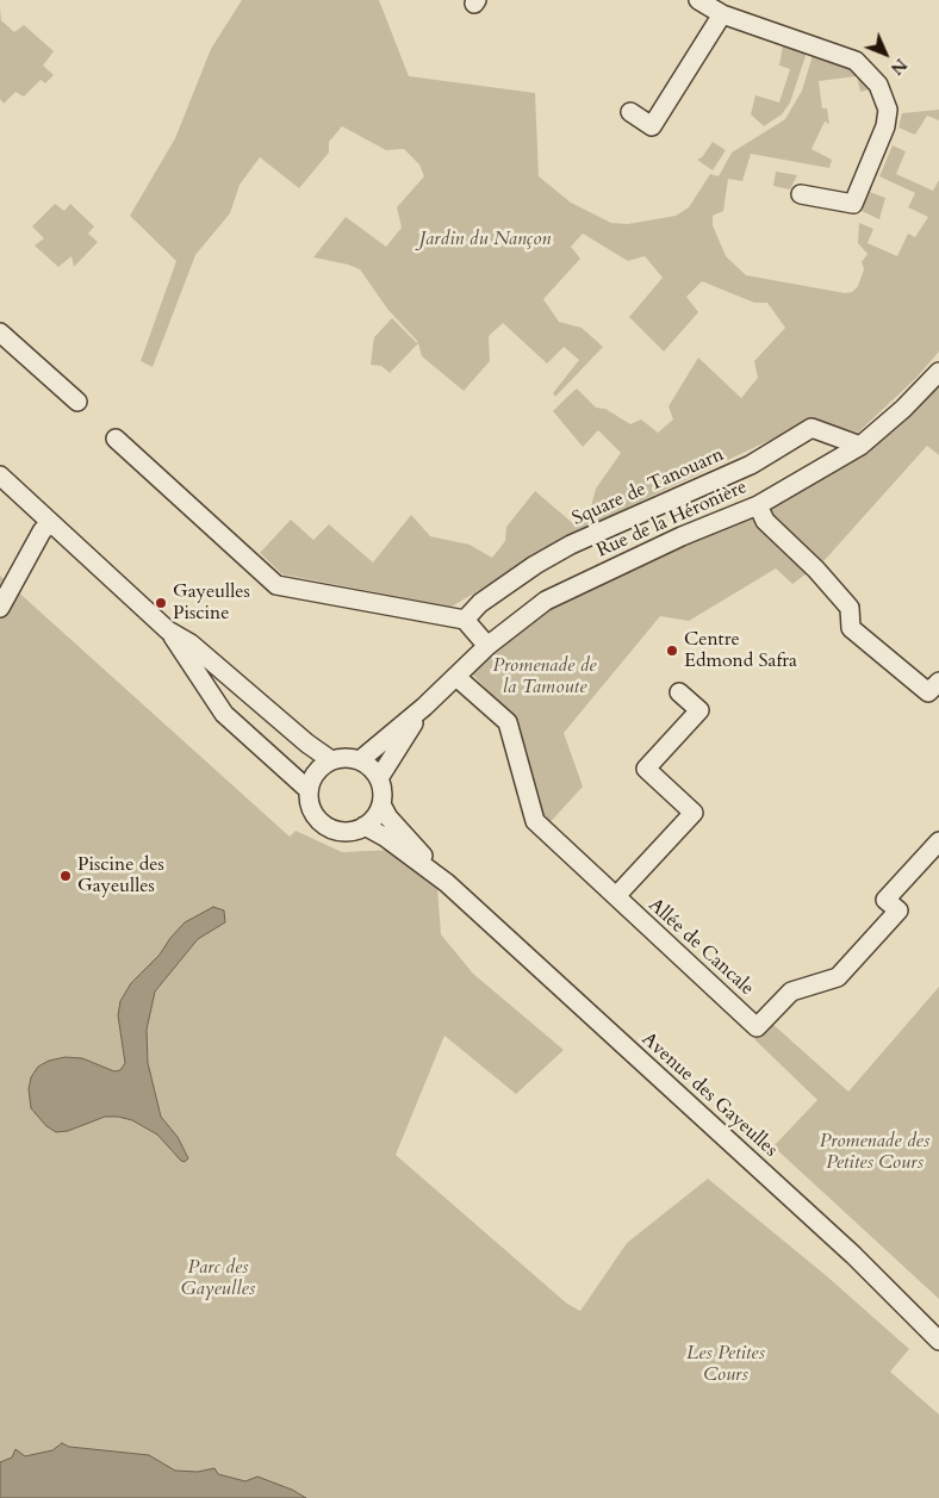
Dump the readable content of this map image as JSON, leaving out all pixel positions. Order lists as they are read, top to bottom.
{
  "streets": {
    "street": [
      "Square de Tanouarn",
      "Rue de la Héronière",
      "Allée de Cancale",
      "Avenue des Gayeulles"
    ]
  },
  "crossings": [
    ["Square de Tanouarn", "Rue de la Héronière"],
    ["Rue de la Héronière", "Allée de Cancale"],
    ["Rue de la Héronière", "Avenue des Gayeulles"]
  ],
  "parks": [
    "Jardin du Nançon",
    "Promenade de la Tamoute",
    "Promenade des Petites Cours",
    "Parc des Gayeulles",
    "Les Petites Cours"
  ],
  "places": ["Gayeulles Piscine", "Centre Edmond Safra", "Piscine des Gayeulles"],
  "north": "bottom right"
}
